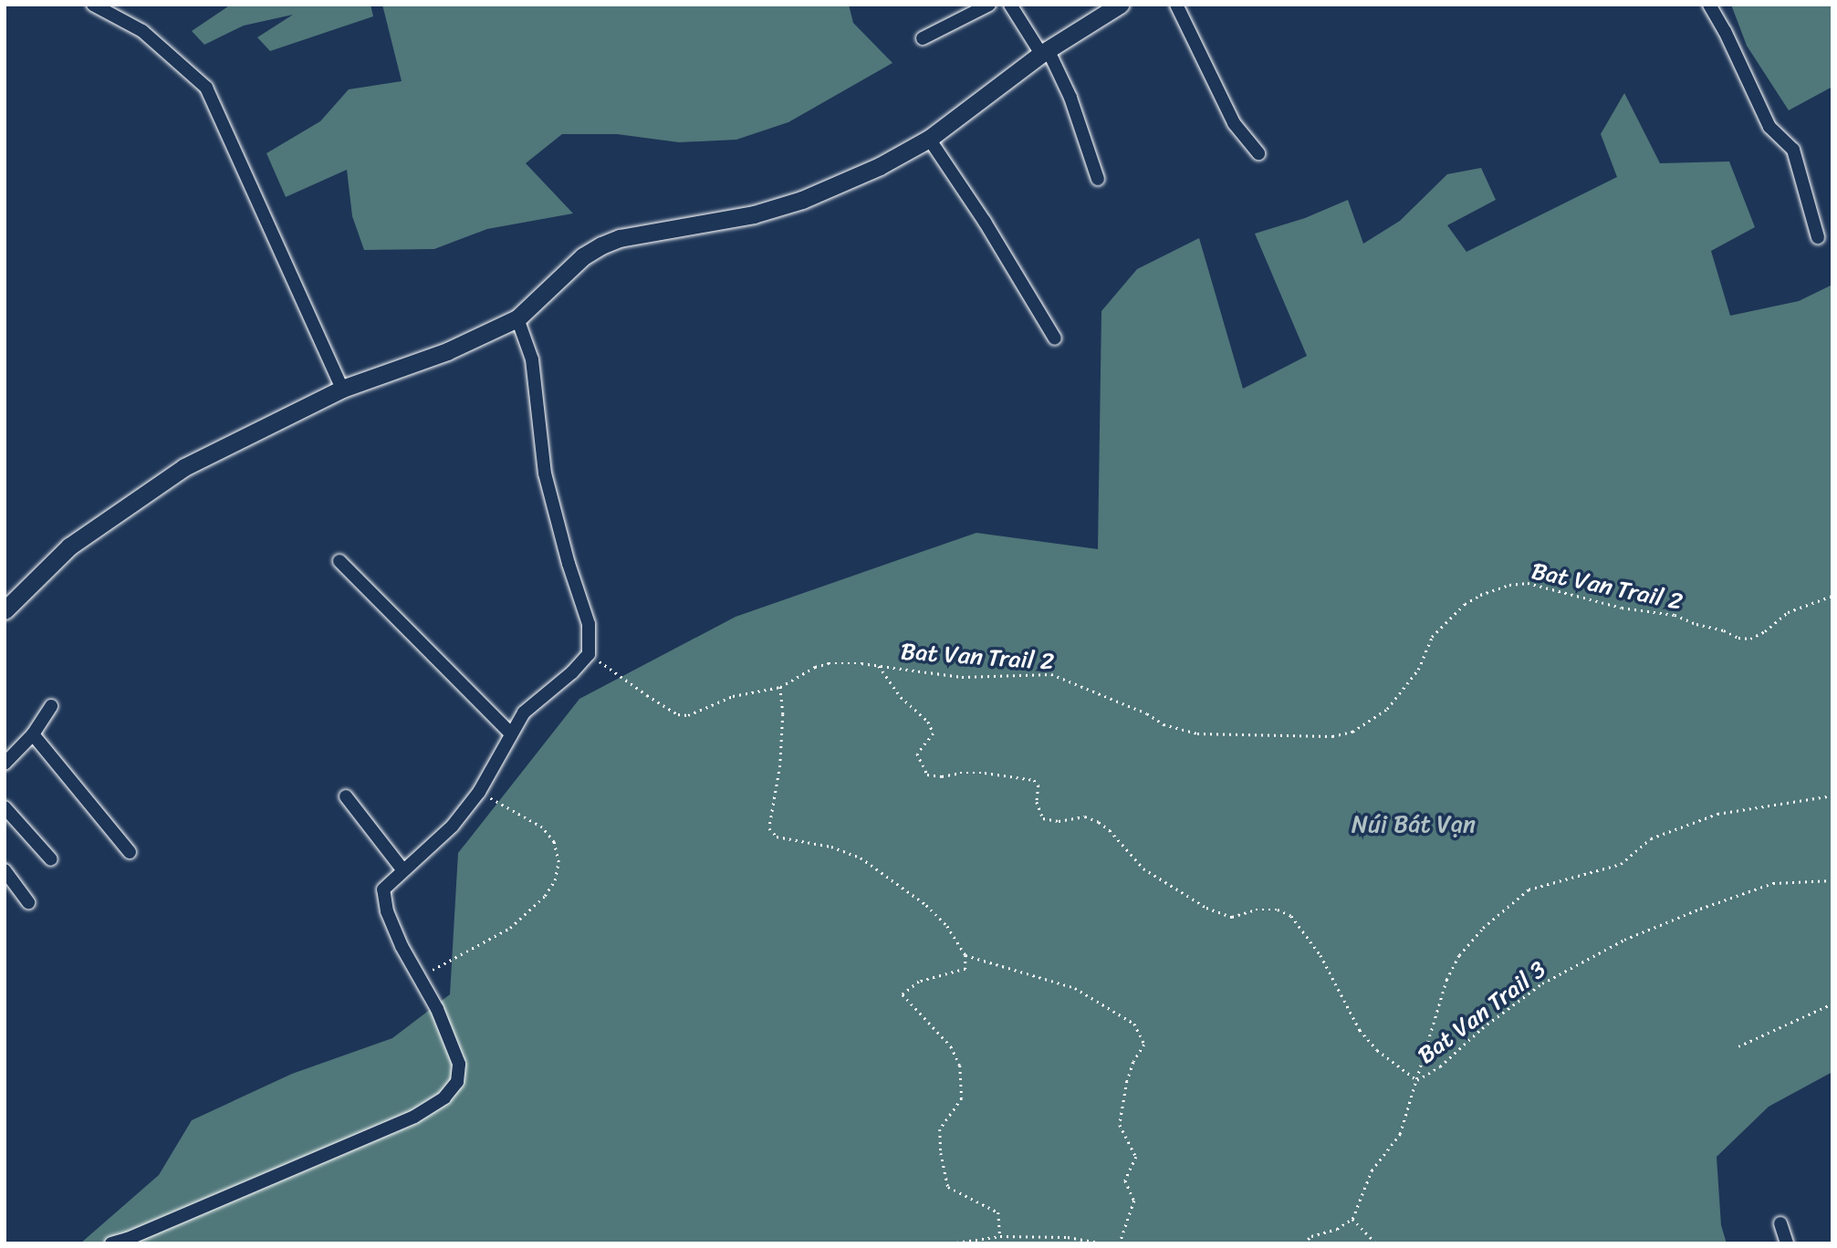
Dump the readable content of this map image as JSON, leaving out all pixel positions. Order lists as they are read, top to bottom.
{
  "streets": {
    "path": ["Bat Van Trail 2", "Bat Van Trail 3"]
  },
  "crossings": [
    ["Bat Van Trail 2", "Bat Van Trail 3"]
  ],
  "parks": ["Núi Bát Vạn"]
}
